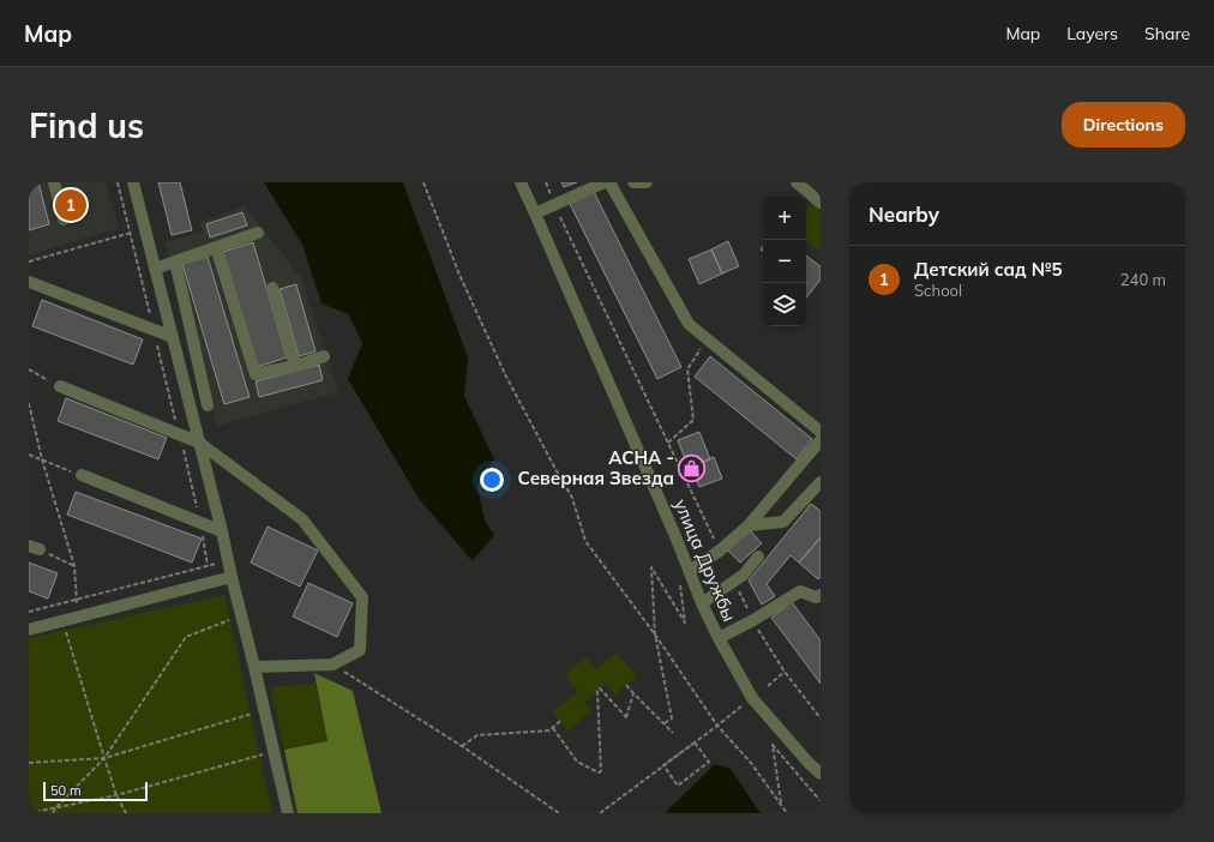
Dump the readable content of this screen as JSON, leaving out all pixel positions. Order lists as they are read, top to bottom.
{
  "streets": {
    "street": ["улица Дружбы"]
  },
  "places": {
    "shop": ["АСНА - Северная Звезда"]
  },
  "scale_bar": "50 m",
  "page": {
    "header": "Map",
    "nav": ["Map", "Layers", "Share"],
    "buttons": "Directions",
    "title": "Find us",
    "heading": "Nearby",
    "pins": "1",
    "map_buttons": ["+", "−"],
    "list": [
      {
        "mark": "1",
        "name": "Детский сад №5",
        "note": "School",
        "value": "240 m"
      }
    ],
    "scale": "50 m"
  }
}
